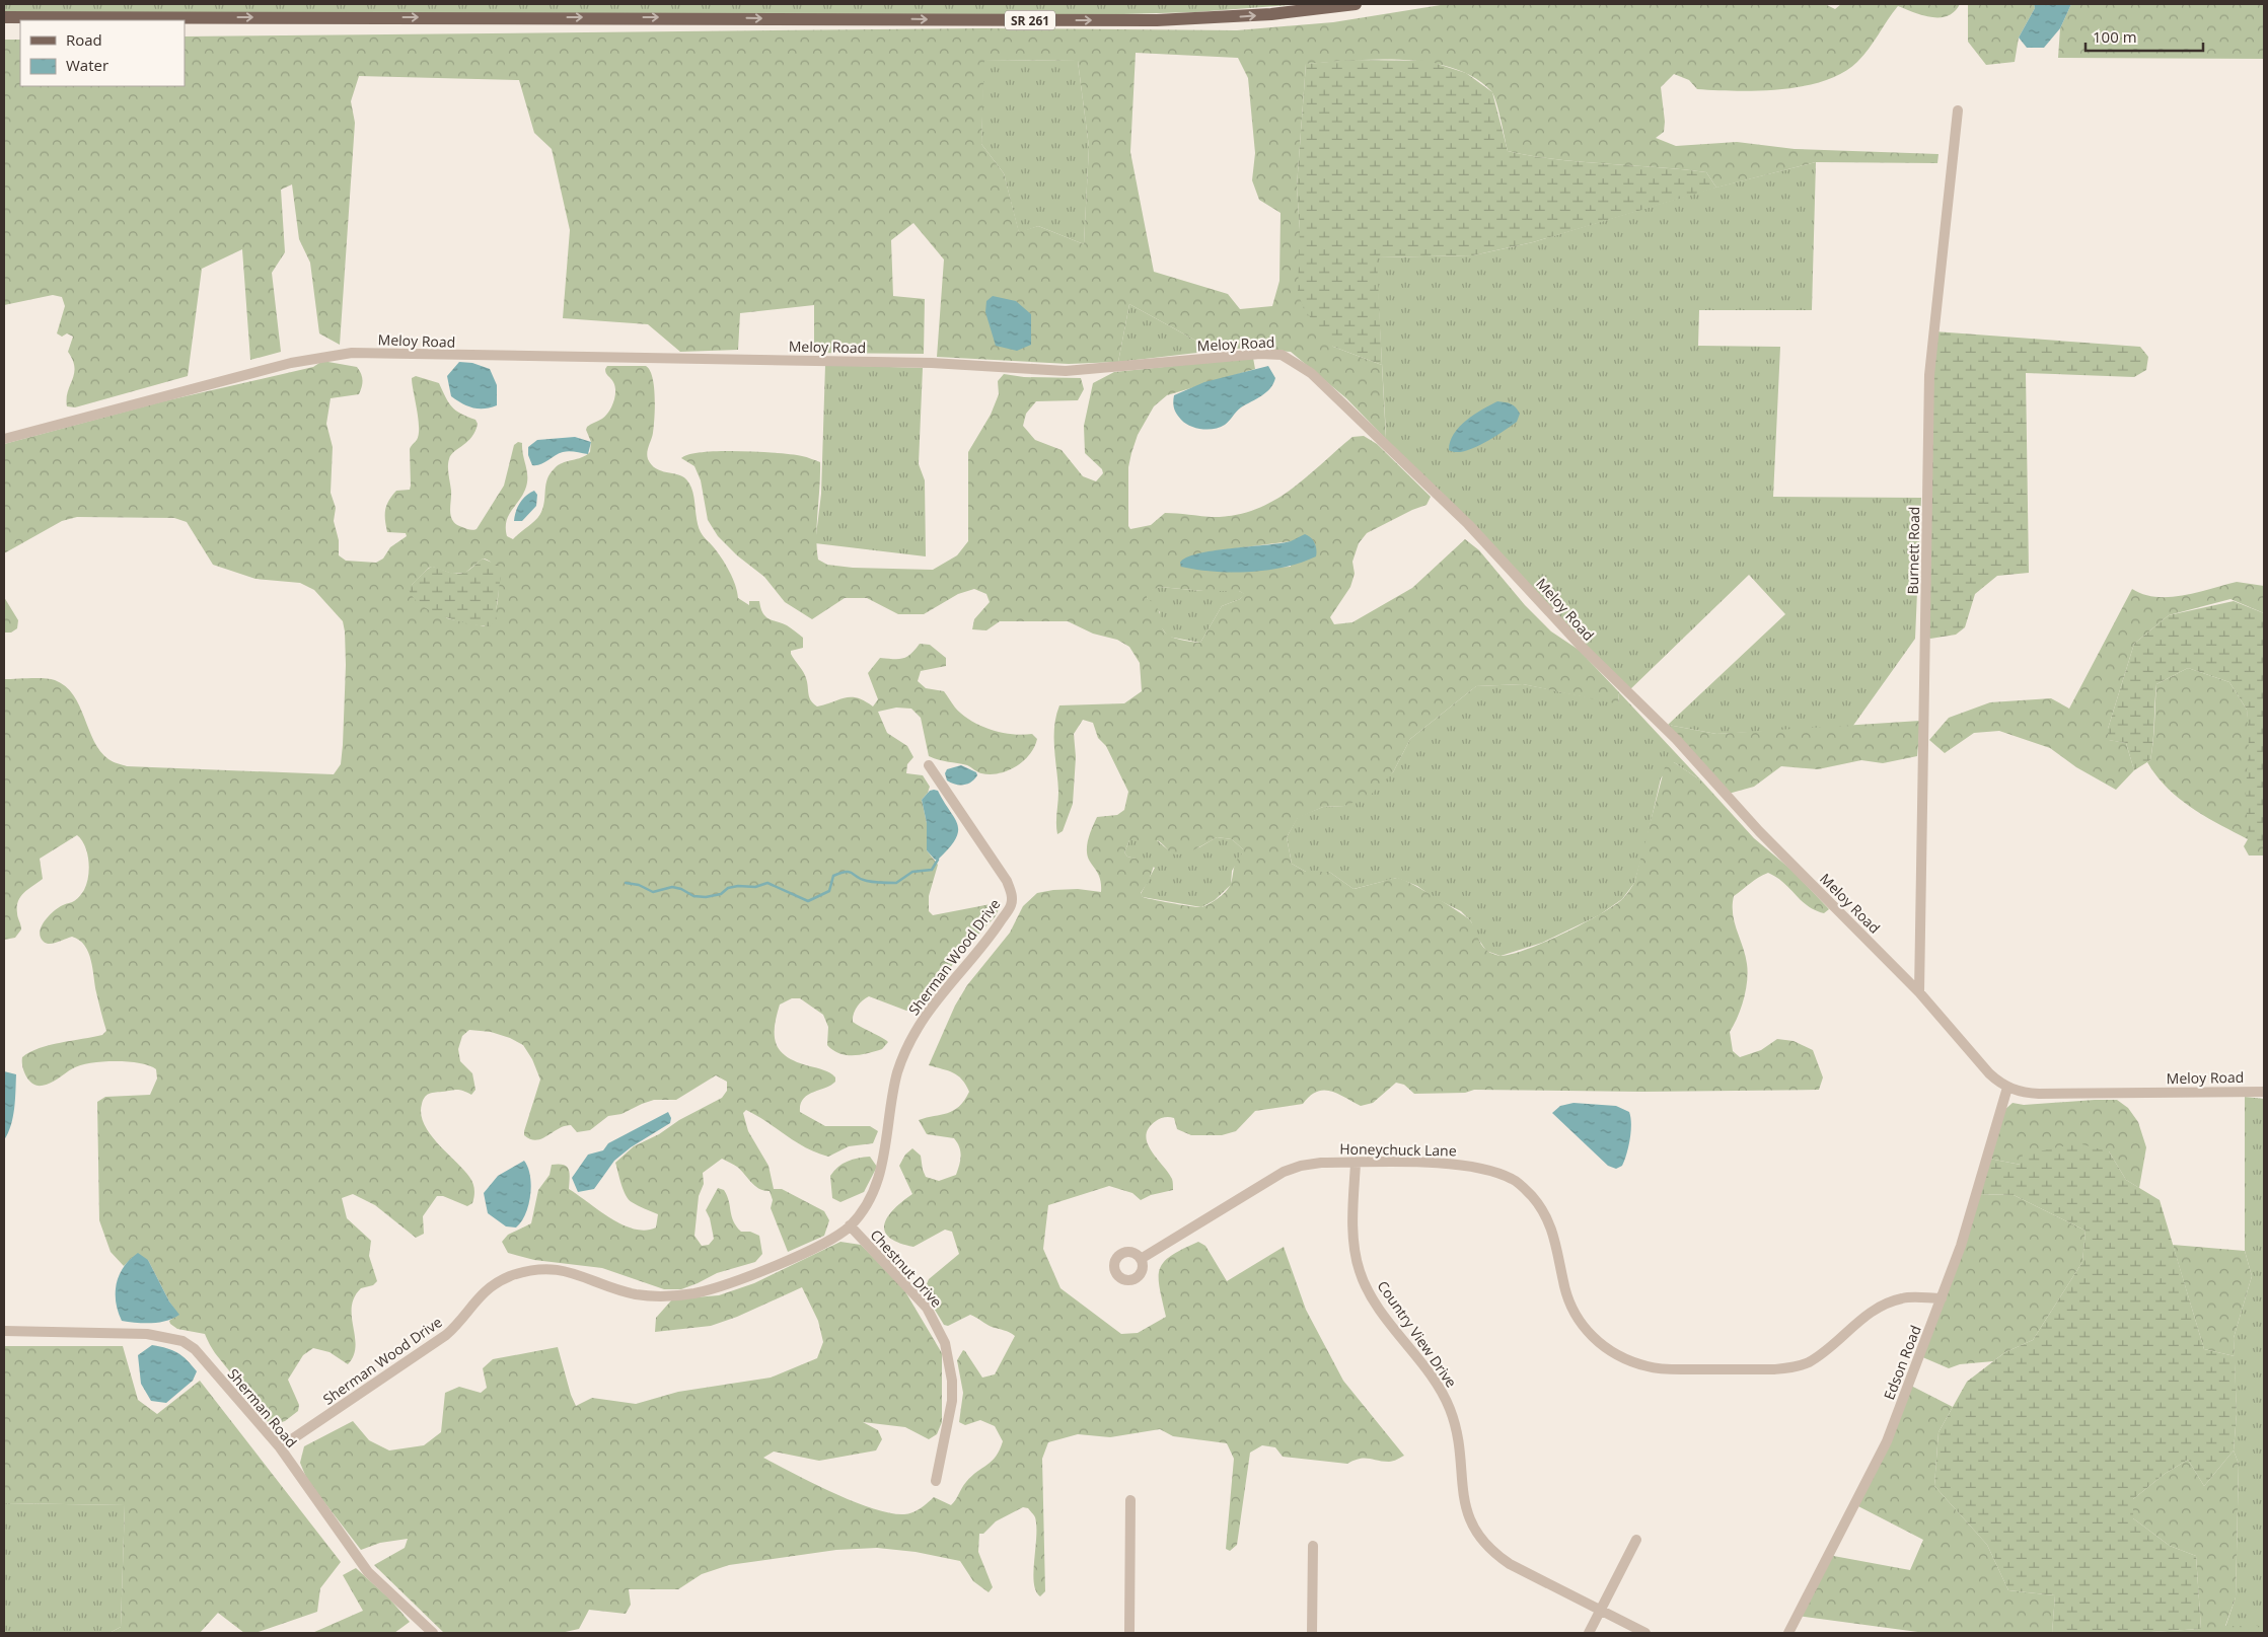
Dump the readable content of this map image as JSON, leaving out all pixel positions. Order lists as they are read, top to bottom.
{
  "streets": {
    "main road": ["SR 261"],
    "street": [
      "Meloy Road",
      "Burnett Road",
      "Sherman Wood Drive",
      "Honeychuck Lane",
      "Chestnut Drive",
      "Country View Drive",
      "Edson Road",
      "Sherman Road"
    ]
  },
  "crossings": [
    ["Meloy Road", "Burnett Road"],
    ["Meloy Road", "Edson Road"],
    ["Sherman Wood Drive", "Chestnut Drive"],
    ["Sherman Wood Drive", "Sherman Road"],
    ["Honeychuck Lane", "Country View Drive"],
    ["Honeychuck Lane", "Edson Road"]
  ],
  "legend": ["Road", "Water"],
  "scale_bar": "100 m"
}
